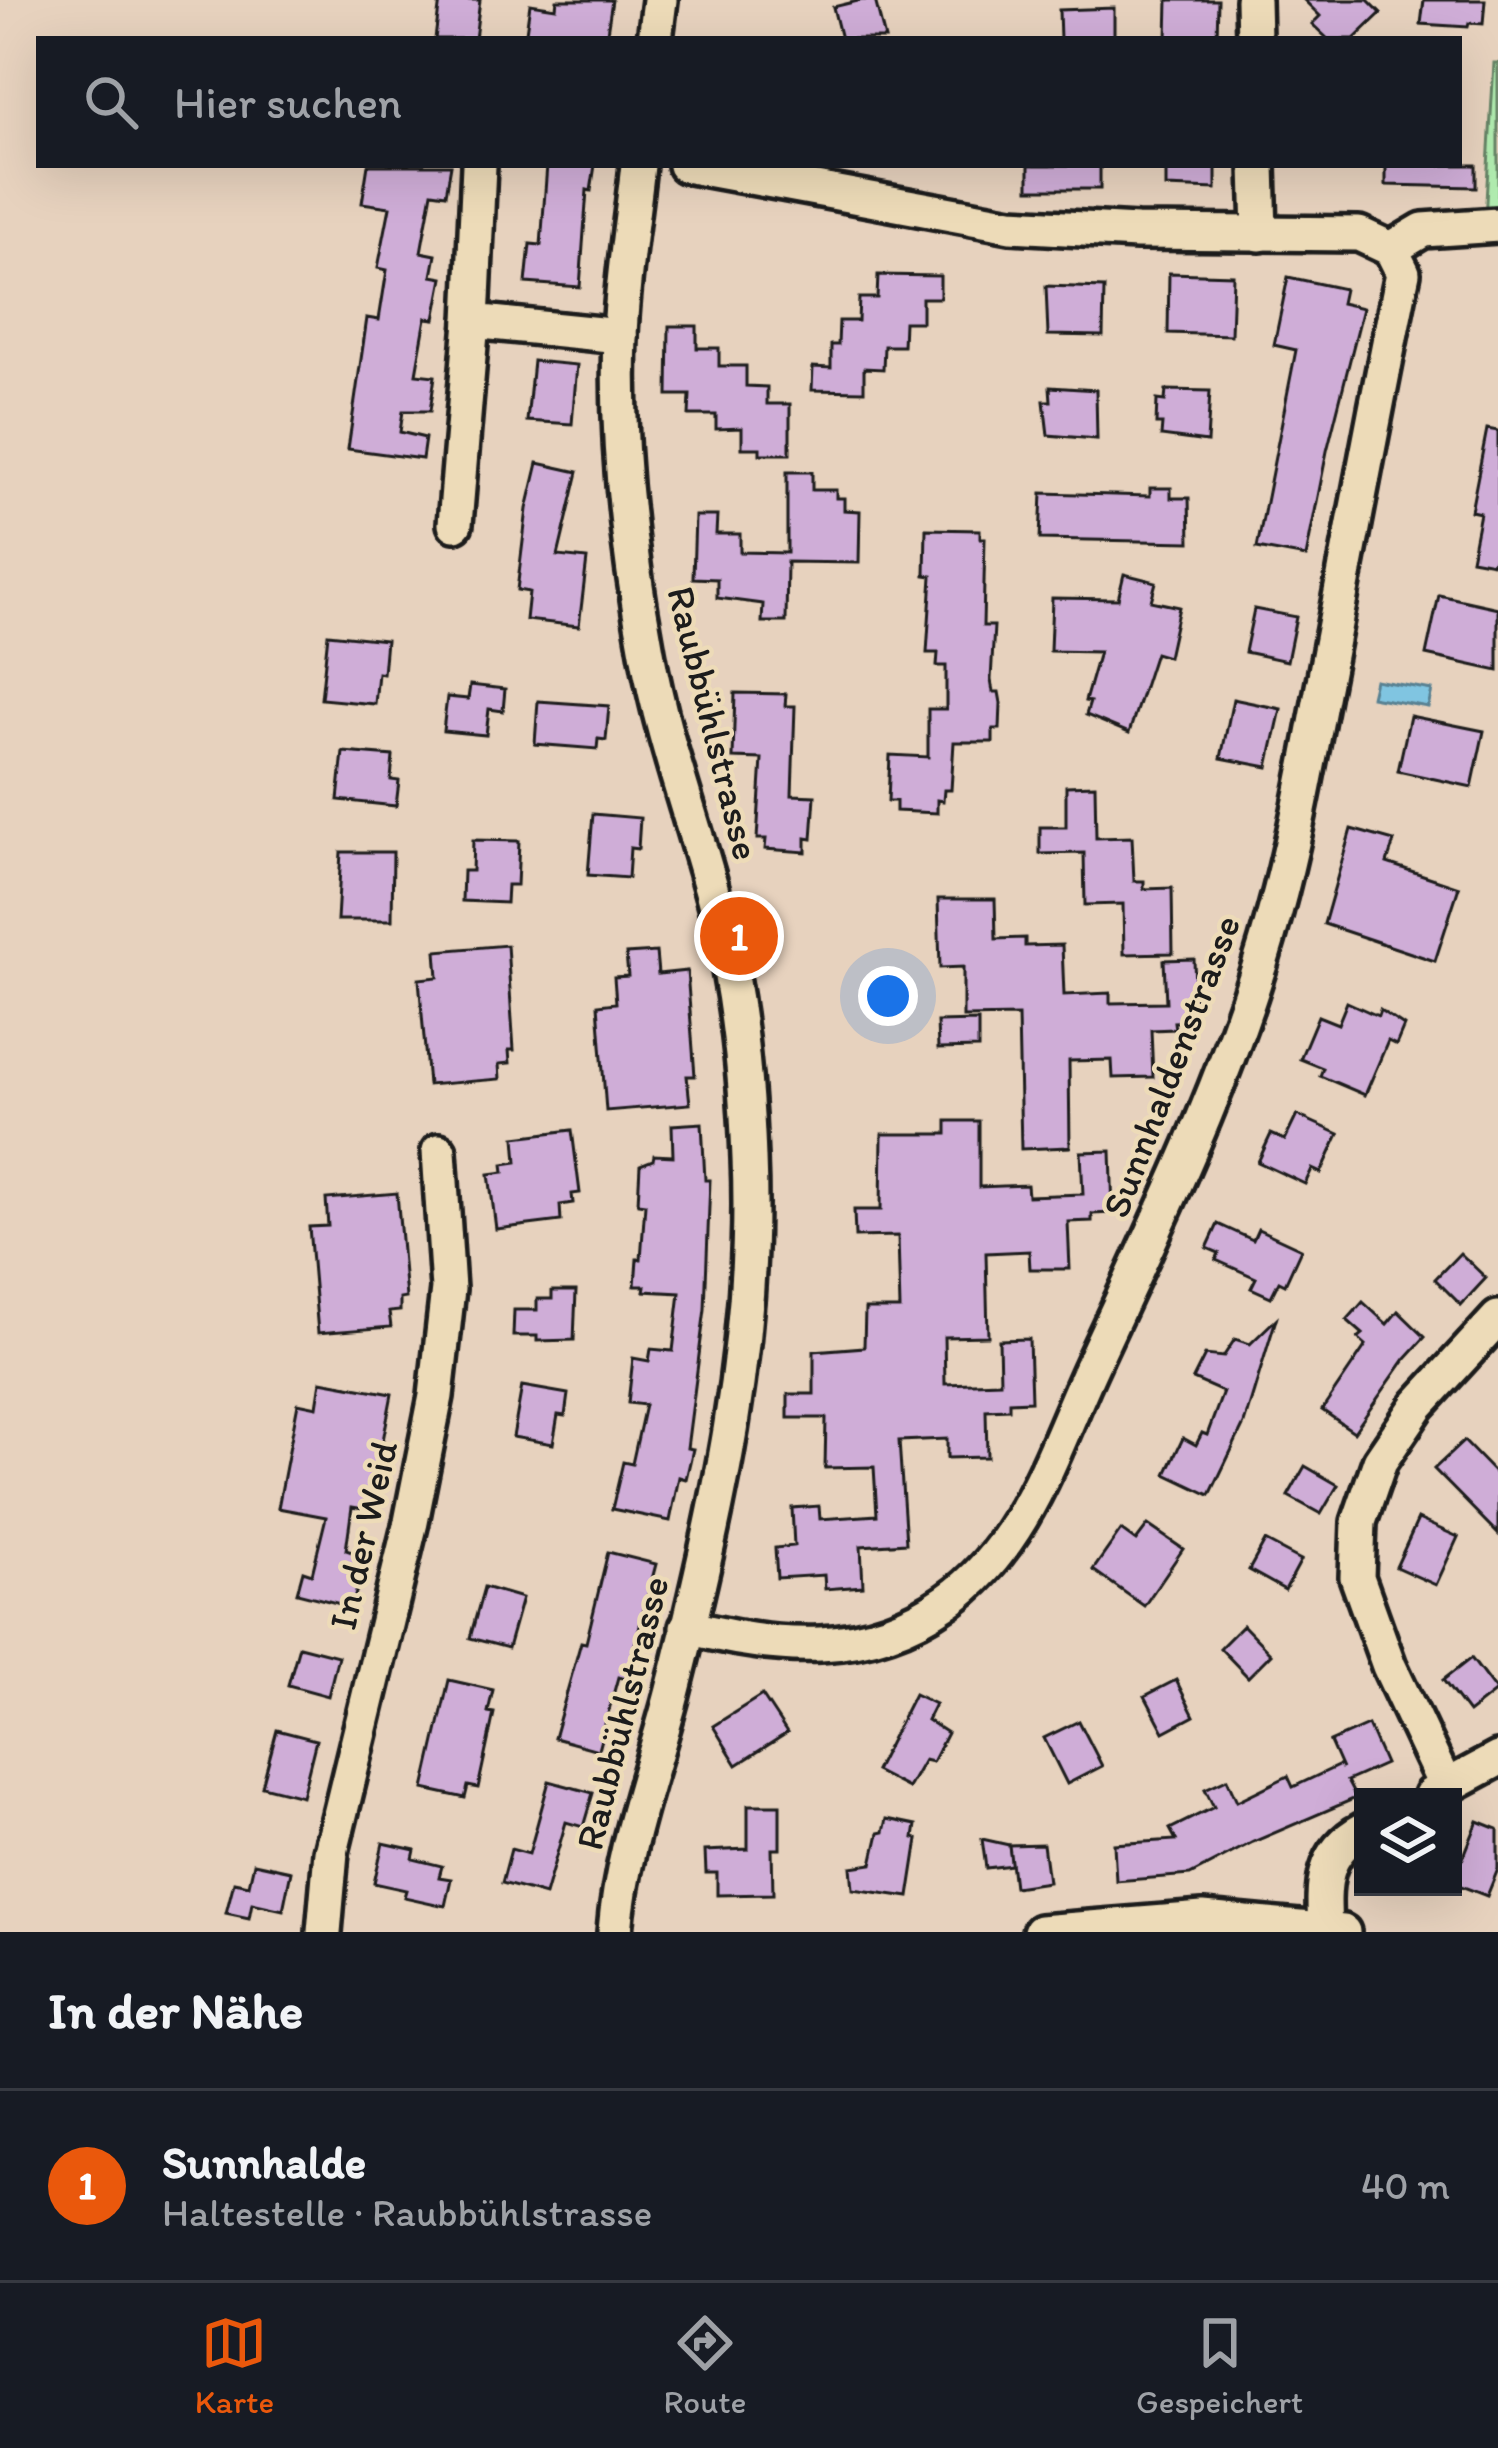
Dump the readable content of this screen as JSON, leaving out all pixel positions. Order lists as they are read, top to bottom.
{
  "streets": {
    "street": ["Raubbühlstrasse", "Sunnhaldenstrasse", "In der Weid"]
  },
  "crossings": [
    ["Raubbühlstrasse", "Sunnhaldenstrasse"]
  ],
  "page": {
    "search": "Hier suchen",
    "pins": "1",
    "heading": "In der Nähe",
    "list": [
      {
        "mark": "1",
        "name": "Sunnhalde",
        "note": "Haltestelle · Raubbühlstrasse",
        "value": "40 m"
      }
    ],
    "nav": ["Karte", "Route", "Gespeichert"]
  }
}
